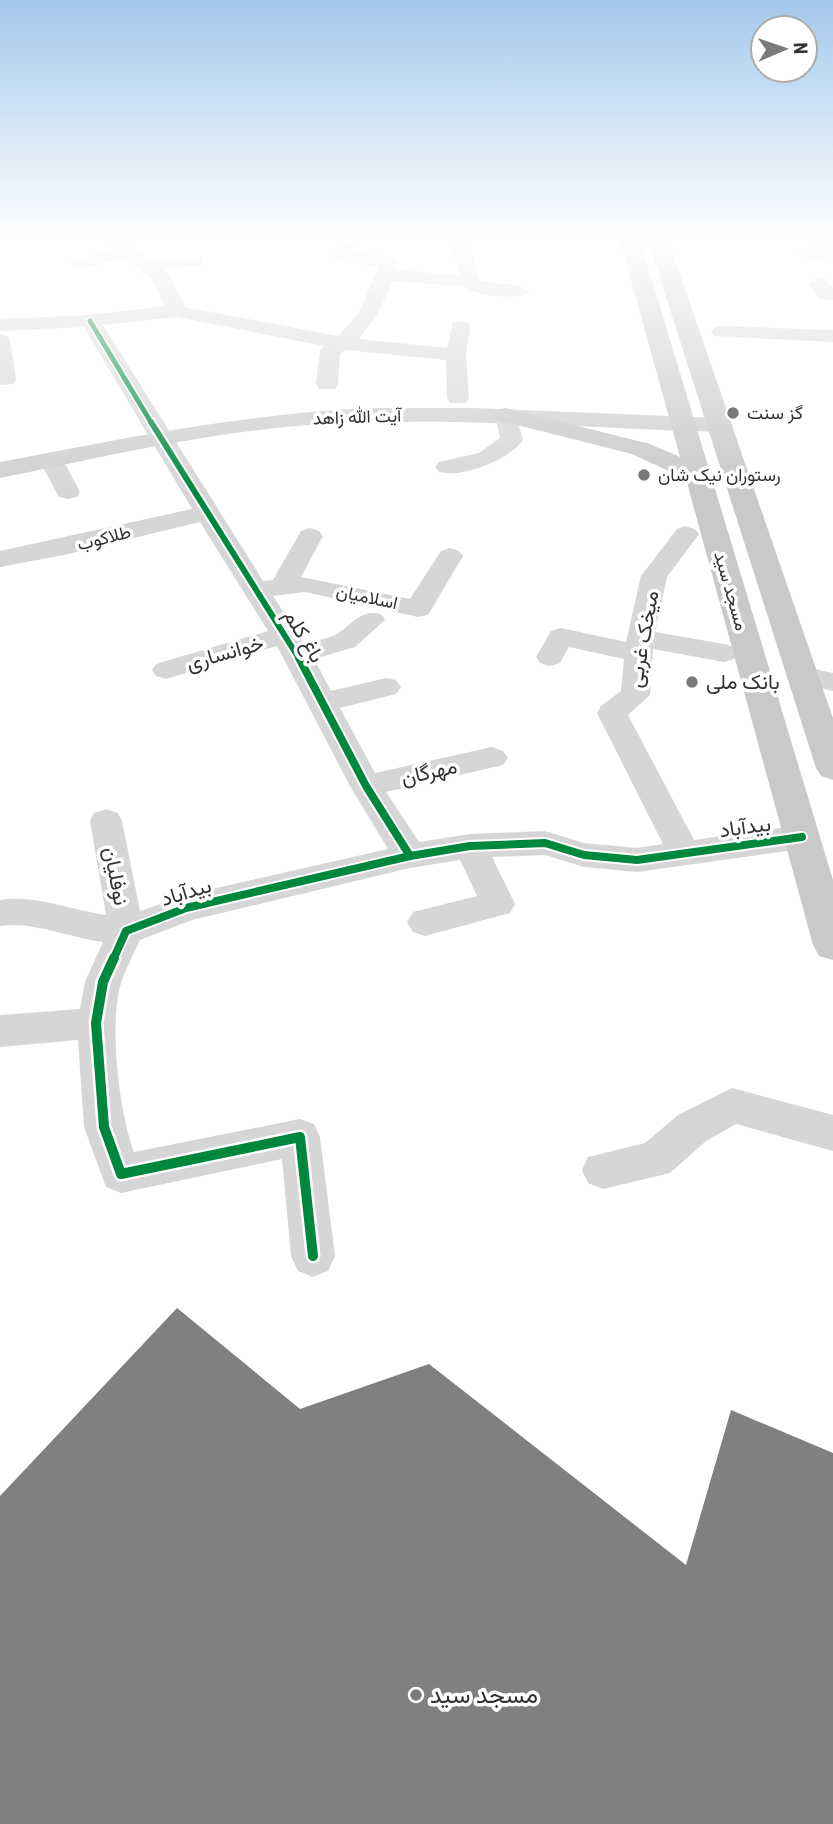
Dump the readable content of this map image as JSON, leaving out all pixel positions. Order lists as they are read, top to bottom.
{
  "streets": {
    "main road": ["آیت الله زاهد", "مسجد سید"],
    "street": [
      "طلاکوب",
      "اسلامیان",
      "باغ کلم",
      "میخک غربی",
      "خوانساری",
      "مهرگان",
      "بیدآباد",
      "نوفلیان"
    ]
  },
  "crossings": [
    ["آیت الله زاهد", "مسجد سید"],
    ["آیت الله زاهد", "باغ کلم"],
    ["طلاکوب", "باغ کلم"],
    ["مسجد سید", "بیدآباد"],
    ["اسلامیان", "باغ کلم"],
    ["باغ کلم", "خوانساری"],
    ["باغ کلم", "مهرگان"],
    ["باغ کلم", "بیدآباد"],
    ["میخک غربی", "بیدآباد"],
    ["بیدآباد", "نوفلیان"]
  ],
  "places": [
    "گز سنت",
    "رستوران نیک شان",
    "بانک ملی",
    "مسجد سید"
  ],
  "north": "right"
}
